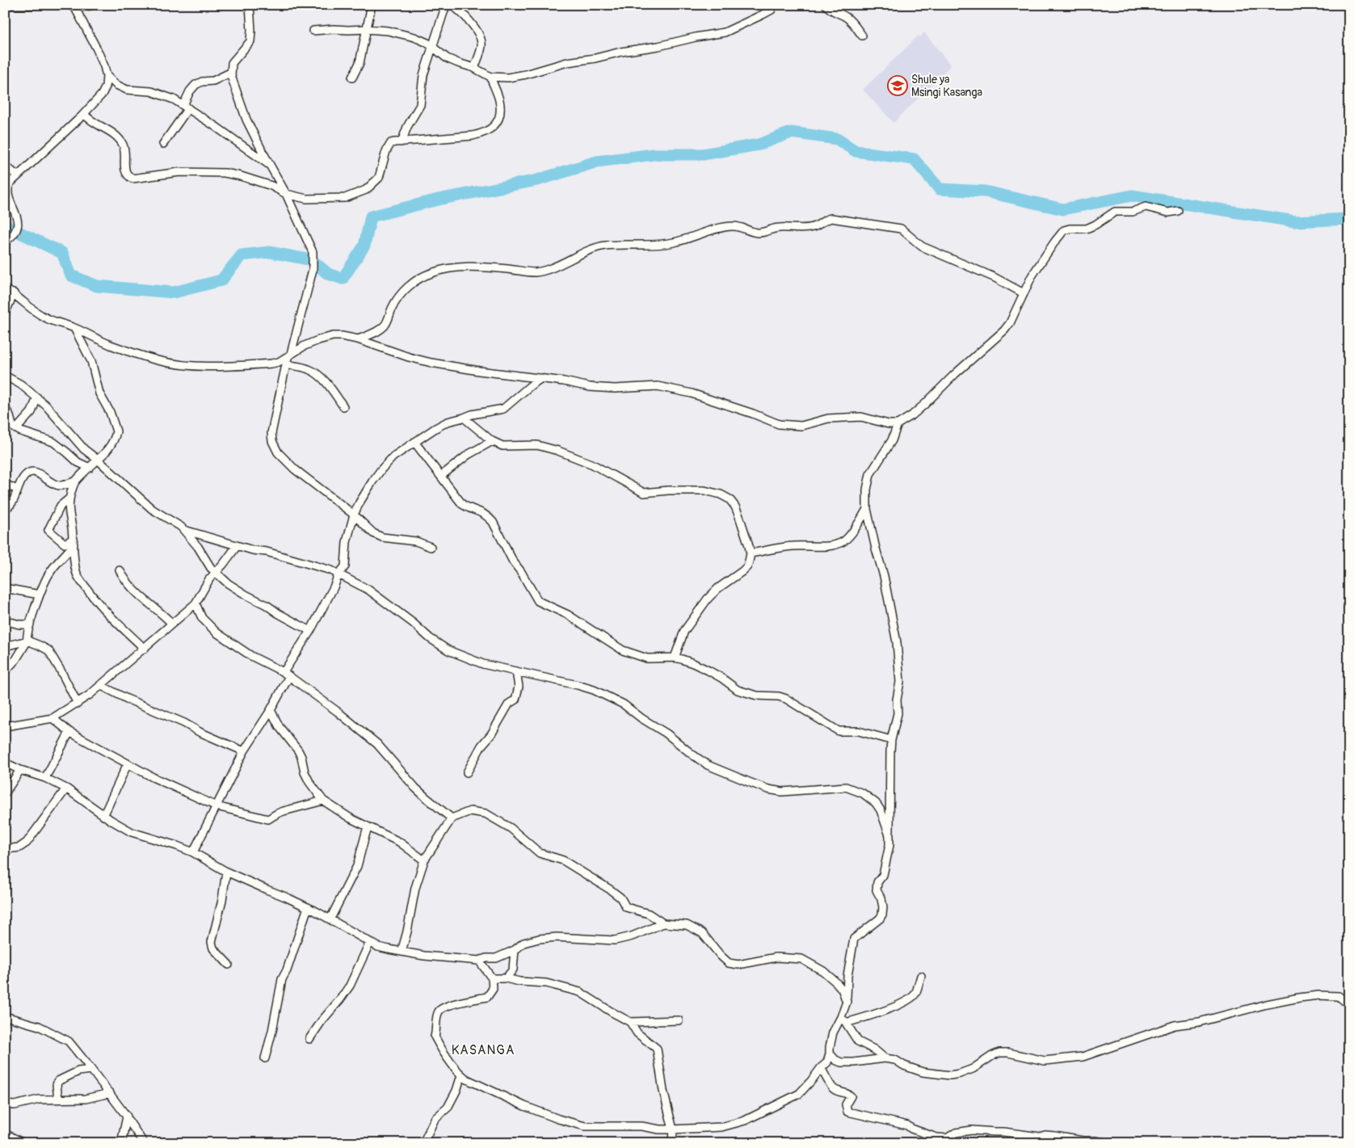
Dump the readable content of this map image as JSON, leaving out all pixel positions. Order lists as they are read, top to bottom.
{
  "districts": ["KASANGA"],
  "places": {
    "school or university": ["Shule ya Msingi Kasanga"]
  }
}
